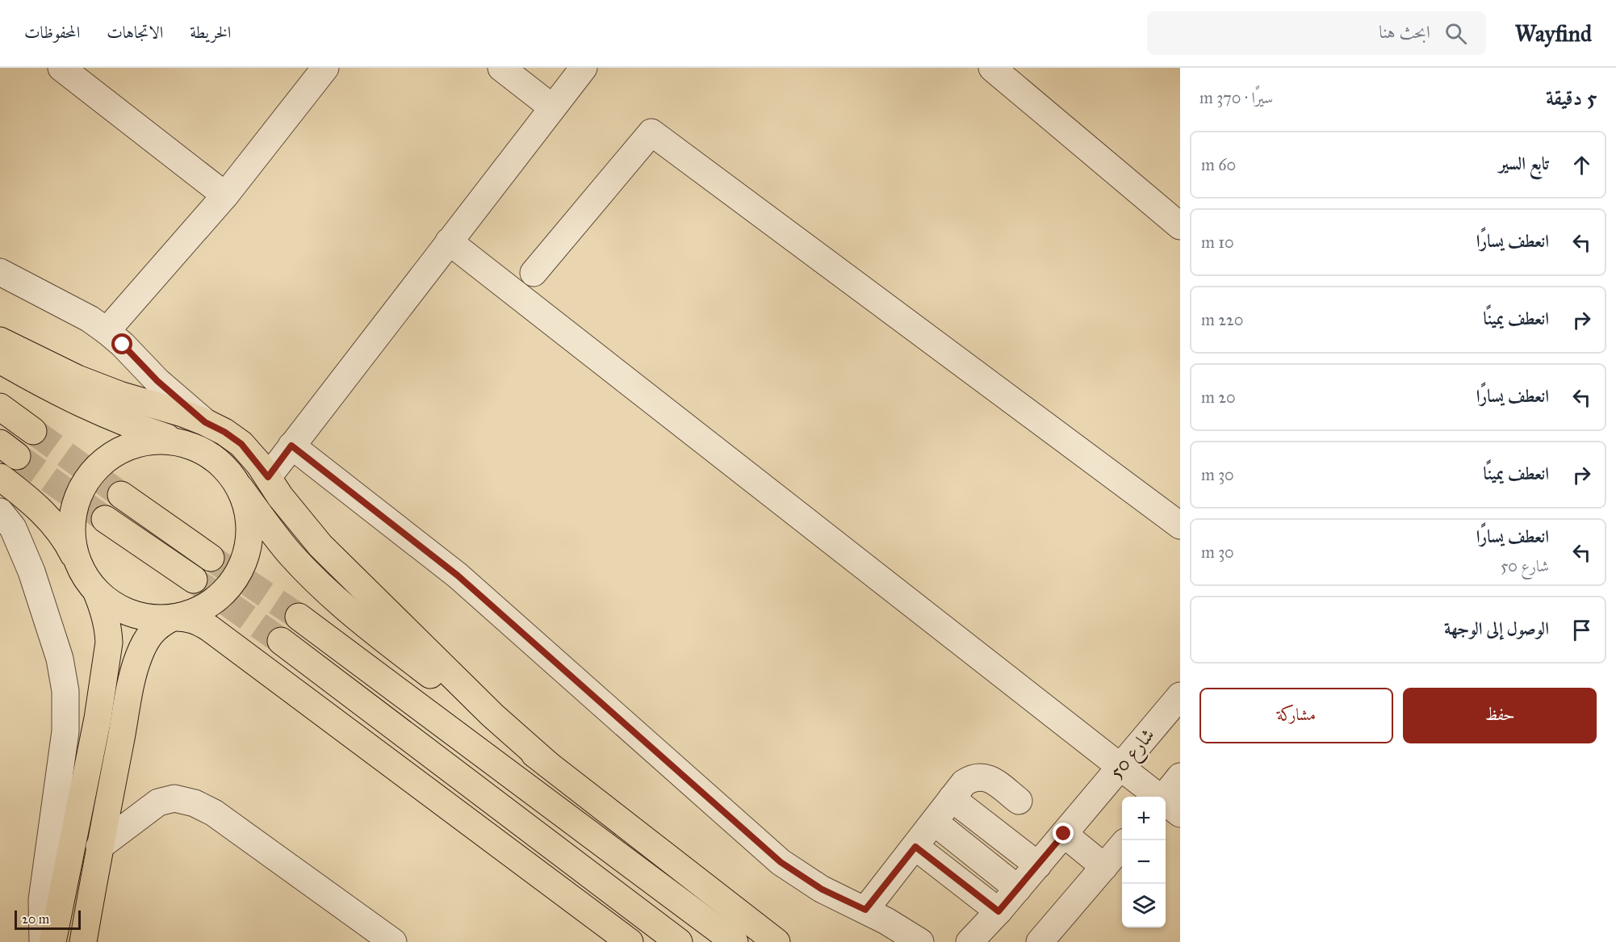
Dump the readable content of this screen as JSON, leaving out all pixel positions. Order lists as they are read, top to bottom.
{
  "streets": {
    "street": ["شارع 50"]
  },
  "scale_bar": "20 m",
  "page": {
    "header": "Wayfind",
    "search": "ابحث هنا",
    "nav": ["الخريطة", "الاتجاهات", "المحفوظات"],
    "heading": ["5 دقيقة", "سيرًا · 370 m"],
    "list": [
      ["تابع السير", "60 m"],
      ["انعطف يسارًا", "10 m"],
      ["انعطف يمينًا", "220 m"],
      ["انعطف يسارًا", "20 m"],
      ["انعطف يمينًا", "30 m"],
      ["انعطف يسارًا", "شارع 50", "30 m"],
      "الوصول إلى الوجهة"
    ],
    "buttons": ["حفظ", "مشاركة"],
    "map_buttons": ["+", "−"],
    "scale": "20 m"
  }
}
